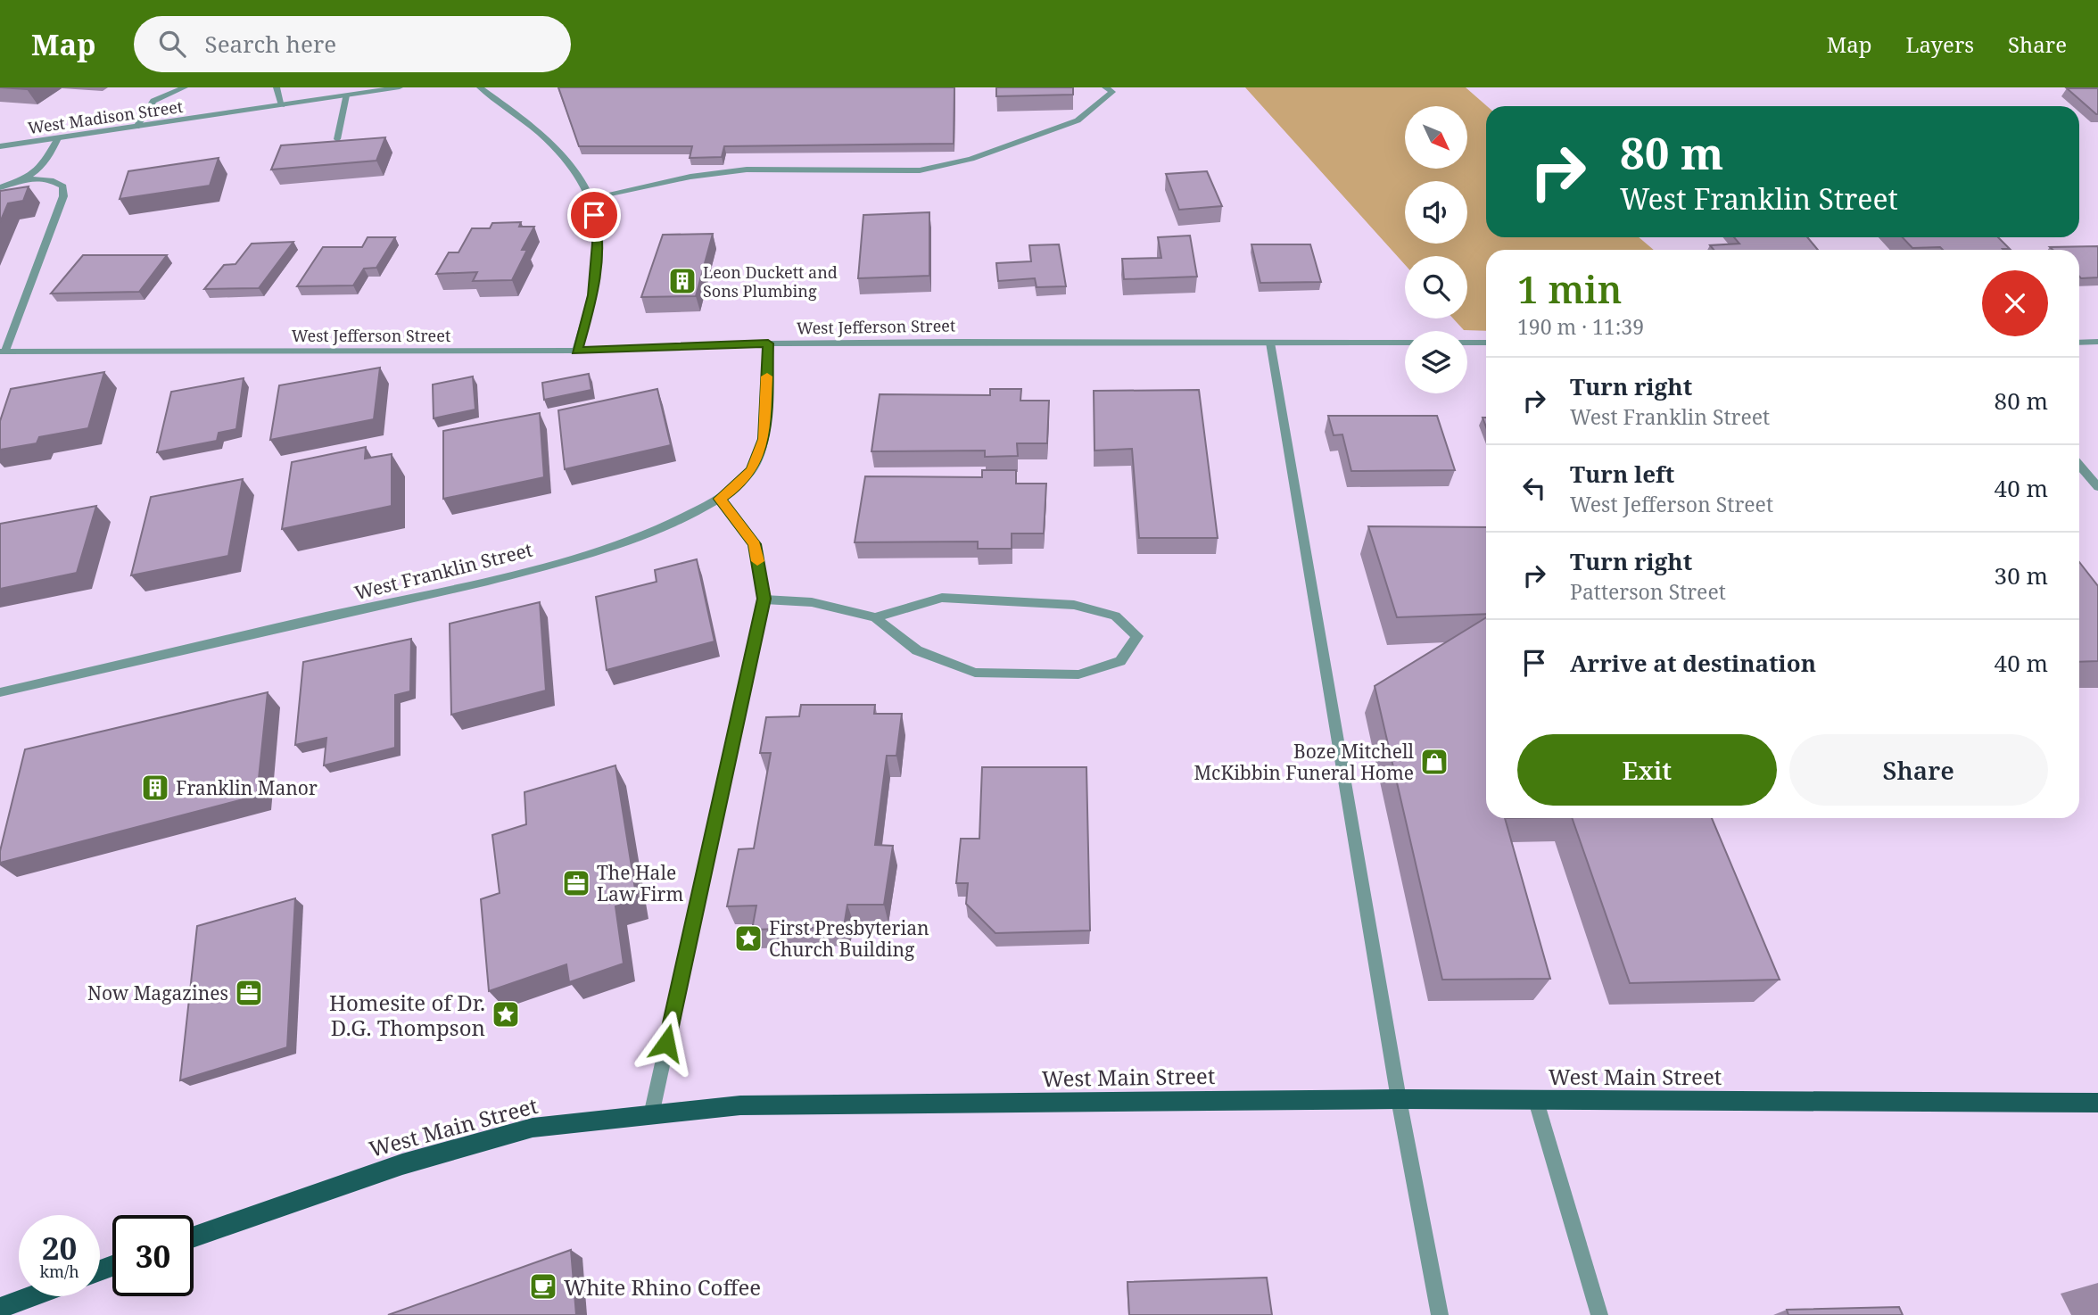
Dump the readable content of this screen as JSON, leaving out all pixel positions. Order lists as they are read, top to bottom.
{
  "streets": {
    "main road": ["West Main Street"],
    "street": ["West Madison Street", "West Jefferson Street", "West Franklin Street"]
  },
  "crossings": [
    ["West Jefferson Street", "West Franklin Street"]
  ],
  "places": {
    "building": ["Leon Duckett and Sons Plumbing", "Franklin Manor"],
    "shop": ["Boze Mitchell McKibbin Funeral Home"],
    "office": ["The Hale Law Firm", "Now Magazines"],
    "place": ["First Presbyterian Church Building", "Homesite of Dr. D.G. Thompson"],
    "cafe": ["White Rhino Coffee"]
  },
  "north": "bottom right",
  "page": {
    "header": "Map",
    "search": "Search here",
    "nav": ["Map", "Layers", "Share"],
    "turn": ["80 m", "West Franklin Street"],
    "heading": ["1 min", "190 m · 11:39"],
    "list": [
      {
        "name": "Turn right",
        "note": "West Franklin Street",
        "value": "80 m"
      },
      {
        "name": "Turn left",
        "note": "West Jefferson Street",
        "value": "40 m"
      },
      {
        "name": "Turn right",
        "note": "Patterson Street",
        "value": "30 m"
      },
      {
        "name": "Arrive at destination",
        "value": "40 m"
      }
    ],
    "buttons": ["Exit", "Share"],
    "speed": "20 km/h",
    "limit": "30"
  }
}
